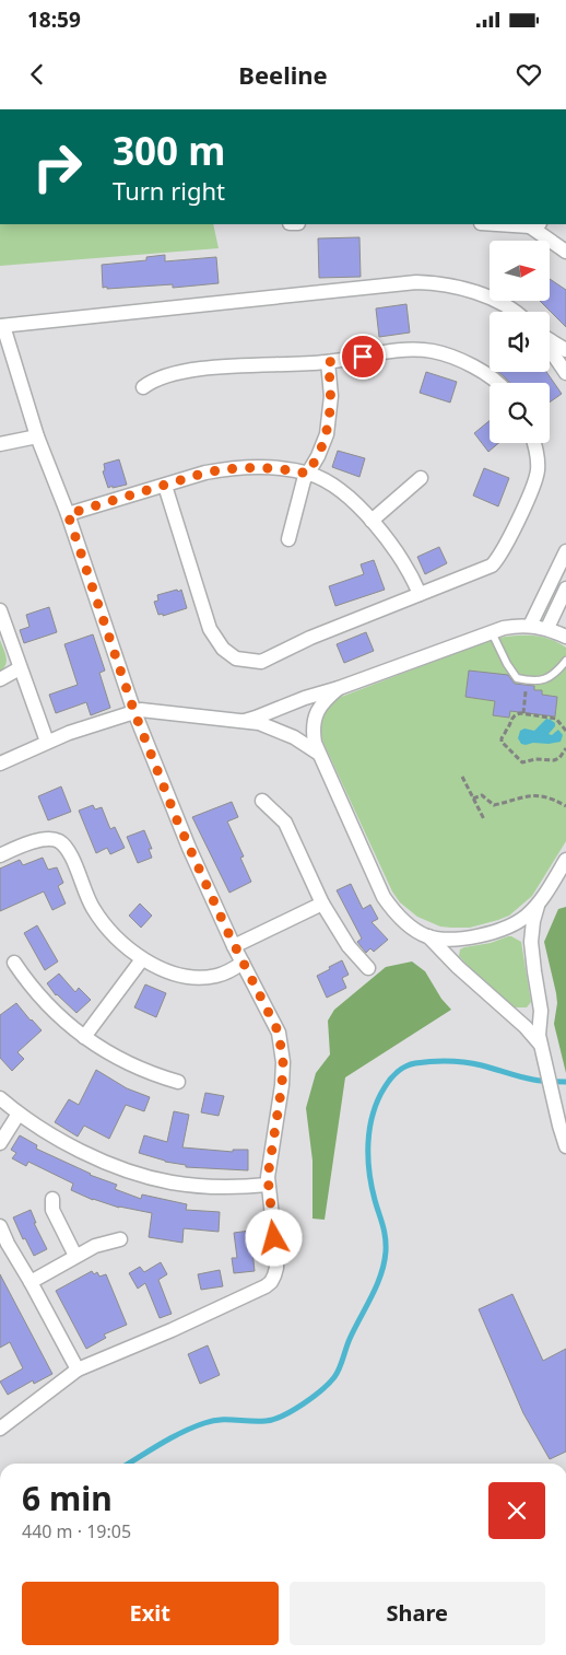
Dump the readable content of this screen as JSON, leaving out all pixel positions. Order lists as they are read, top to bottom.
{
  "north": "right",
  "page": {
    "status": "18:59",
    "header": "Beeline",
    "turn": ["300 m", "Turn right"],
    "heading": ["6 min", "440 m · 19:05"],
    "buttons": ["Exit", "Share"]
  }
}
